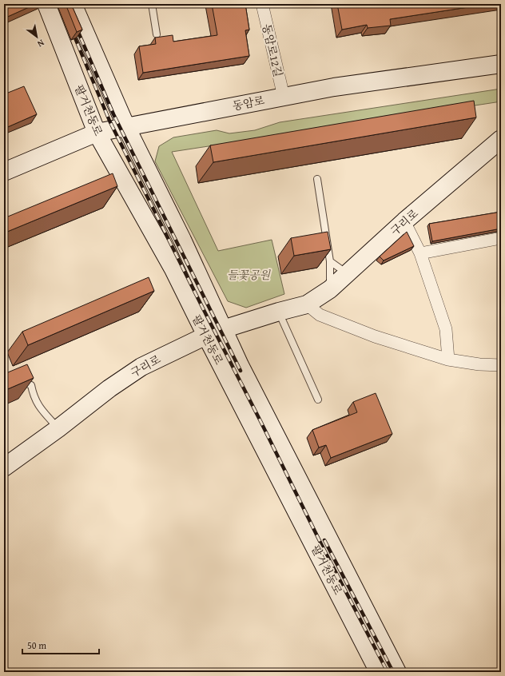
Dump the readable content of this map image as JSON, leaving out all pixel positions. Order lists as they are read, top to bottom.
{
  "streets": {
    "street": [
      "동암로12길",
      "동암로",
      "팔거천동로",
      "구리로"
    ]
  },
  "crossings": [
    ["동암로12길", "동암로"],
    ["동암로", "팔거천동로"],
    ["팔거천동로", "구리로"]
  ],
  "parks": ["들꽃공원"],
  "scale_bar": "50 m",
  "north": "bottom right"
}
